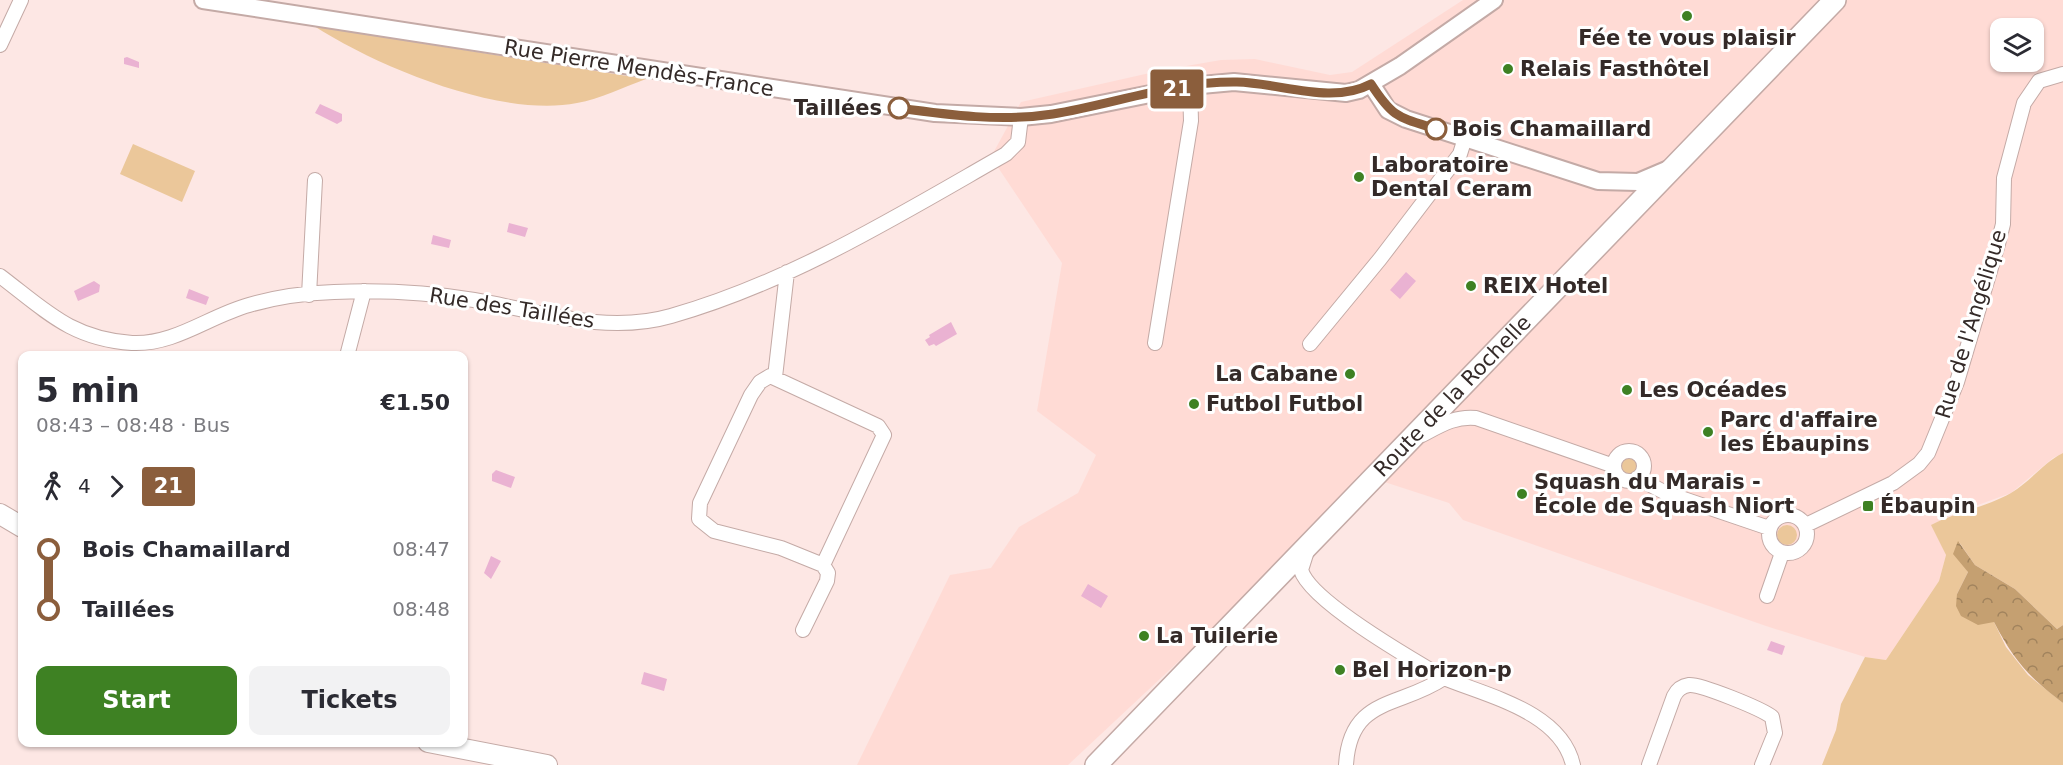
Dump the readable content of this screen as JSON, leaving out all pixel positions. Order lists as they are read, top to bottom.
{
  "streets": {
    "main road": ["Route de la Rochelle"],
    "street": ["Rue Pierre Mendès-France", "Rue des Taillées", "Rue de l'Angélique"]
  },
  "crossings": [
    ["Rue Pierre Mendès-France", "Rue des Taillées"]
  ],
  "places": {
    "other": [
      "Fée te vous plaisir",
      "Relais Fasthôtel",
      "Taillées",
      "Bois Chamaillard",
      "Laboratoire Dental Ceram",
      "REIX Hotel",
      "La Cabane",
      "Les Océades",
      "Futbol Futbol",
      "Parc d'affaire les Ébaupins",
      "Squash du Marais - École de Squash Niort",
      "La Tuilerie",
      "Bel Horizon-p"
    ],
    "transit": ["Ébaupin"]
  },
  "lines": ["bus line 21"],
  "page": {
    "on_map": "21",
    "heading": ["5 min", "08:43 – 08:48 · Bus", "€1.50"],
    "legs": ["4", "21"],
    "list": [
      {
        "name": "Bois Chamaillard",
        "value": "08:47"
      },
      {
        "name": "Taillées",
        "value": "08:48"
      }
    ],
    "buttons": ["Start", "Tickets"]
  }
}
